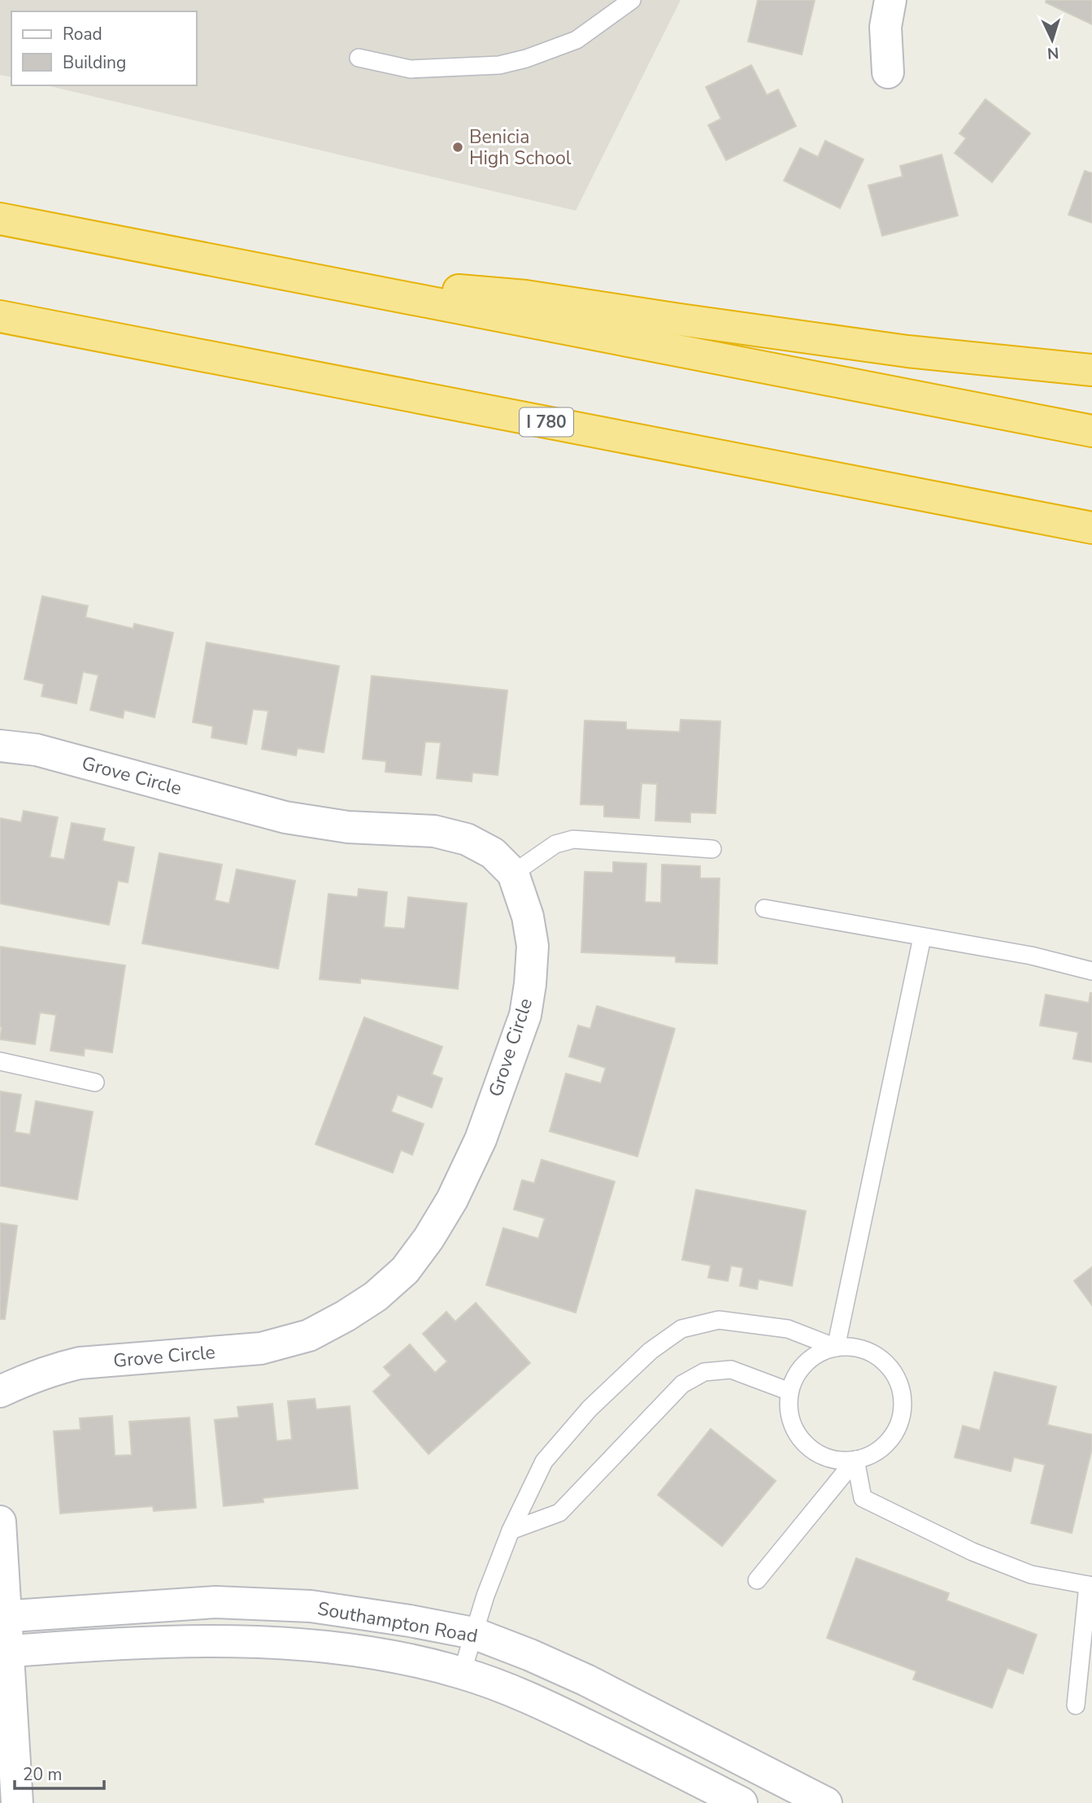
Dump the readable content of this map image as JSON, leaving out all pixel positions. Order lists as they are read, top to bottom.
{
  "streets": {
    "highway": ["I 780"],
    "street": ["Grove Circle", "Southampton Road"]
  },
  "places": ["Benicia High School"],
  "legend": ["Road", "Building"],
  "scale_bar": "20 m",
  "north": "bottom"
}
